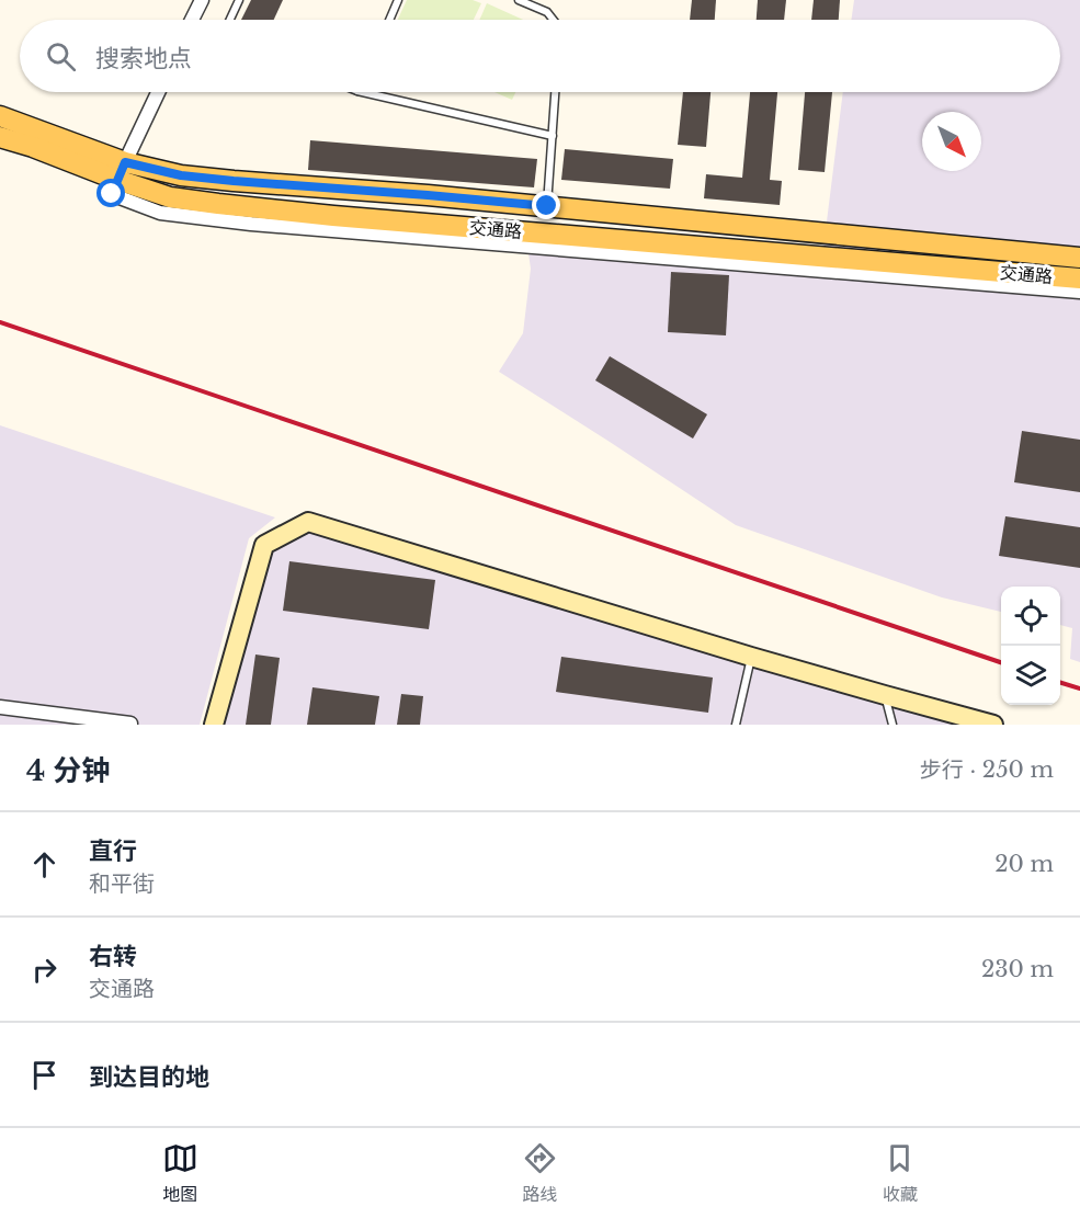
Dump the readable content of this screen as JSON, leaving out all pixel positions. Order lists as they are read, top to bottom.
{
  "streets": {
    "main road": ["交通路"]
  },
  "north": "bottom right",
  "page": {
    "search": "搜索地点",
    "heading": ["4 分钟", "步行 · 250 m"],
    "list": [
      ["直行", "和平街", "20 m"],
      ["右转", "交通路", "230 m"],
      "到达目的地"
    ],
    "nav": ["地图", "路线", "收藏"]
  }
}
